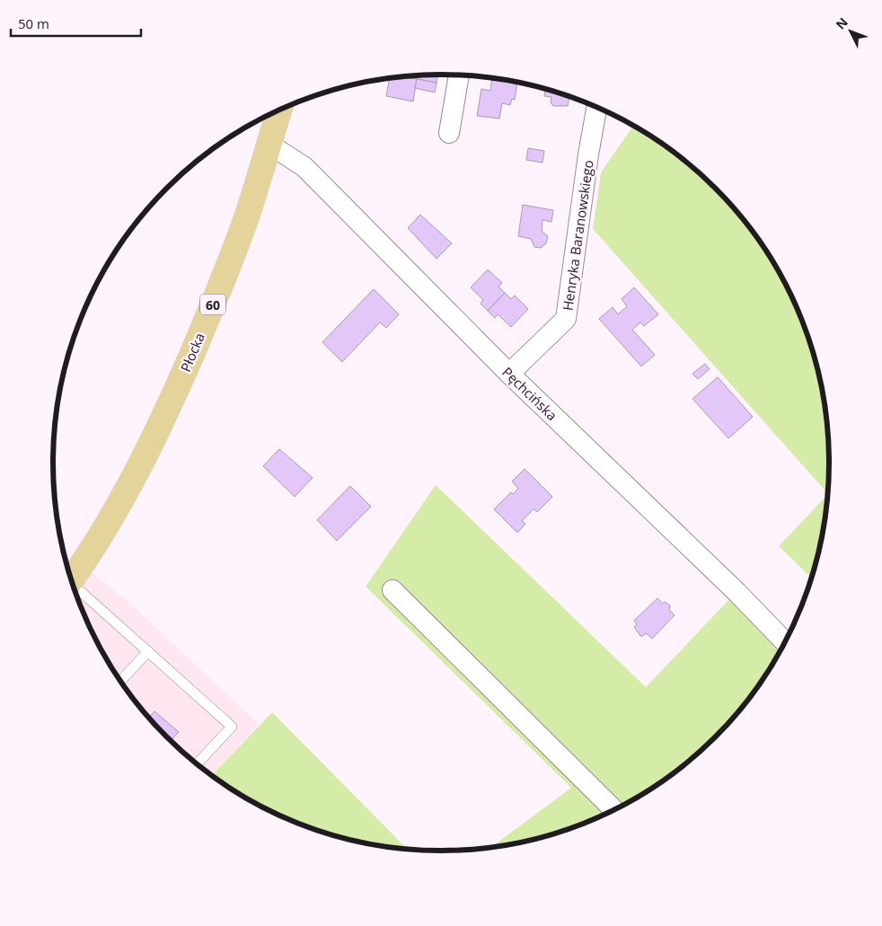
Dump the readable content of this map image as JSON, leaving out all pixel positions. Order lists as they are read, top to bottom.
{
  "streets": {
    "main road": ["60", "Płocka"],
    "street": ["Henryka Baranowskiego", "Pęchcińska"]
  },
  "crossings": [
    ["Henryka Baranowskiego", "Pęchcińska"],
    ["Płocka", "Pęchcińska"]
  ],
  "scale_bar": "50 m",
  "north": "top left"
}
